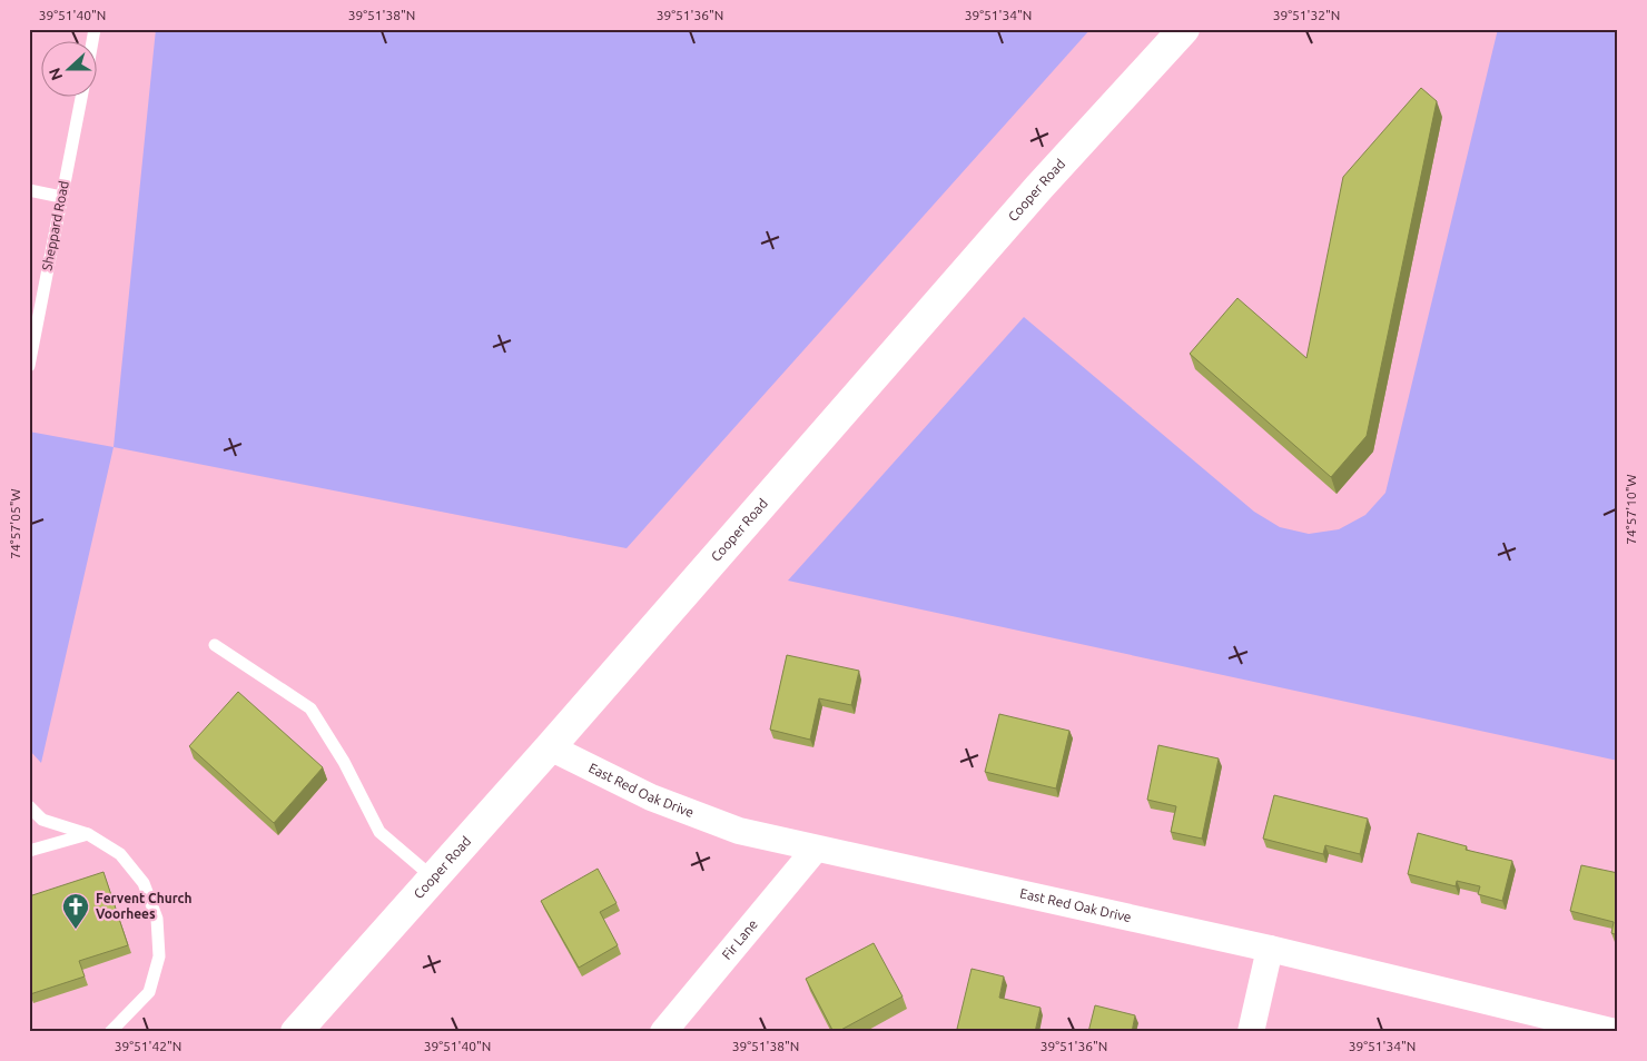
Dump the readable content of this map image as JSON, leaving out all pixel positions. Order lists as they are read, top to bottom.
{
  "streets": {
    "street": ["Cooper Road", "East Red Oak Drive", "Fir Lane"],
    "lane": ["Sheppard Road"]
  },
  "crossings": [
    ["Cooper Road", "East Red Oak Drive"],
    ["East Red Oak Drive", "Fir Lane"]
  ],
  "places": {
    "church": ["Fervent Church Voorhees"]
  },
  "north": "left",
  "coordinates": [
    "39°51'40\"N",
    "39°51'38\"N",
    "39°51'36\"N",
    "39°51'34\"N",
    "39°51'32\"N",
    "74°57'10\"W",
    "74°57'05\"W",
    "39°51'42\"N"
  ]
}
